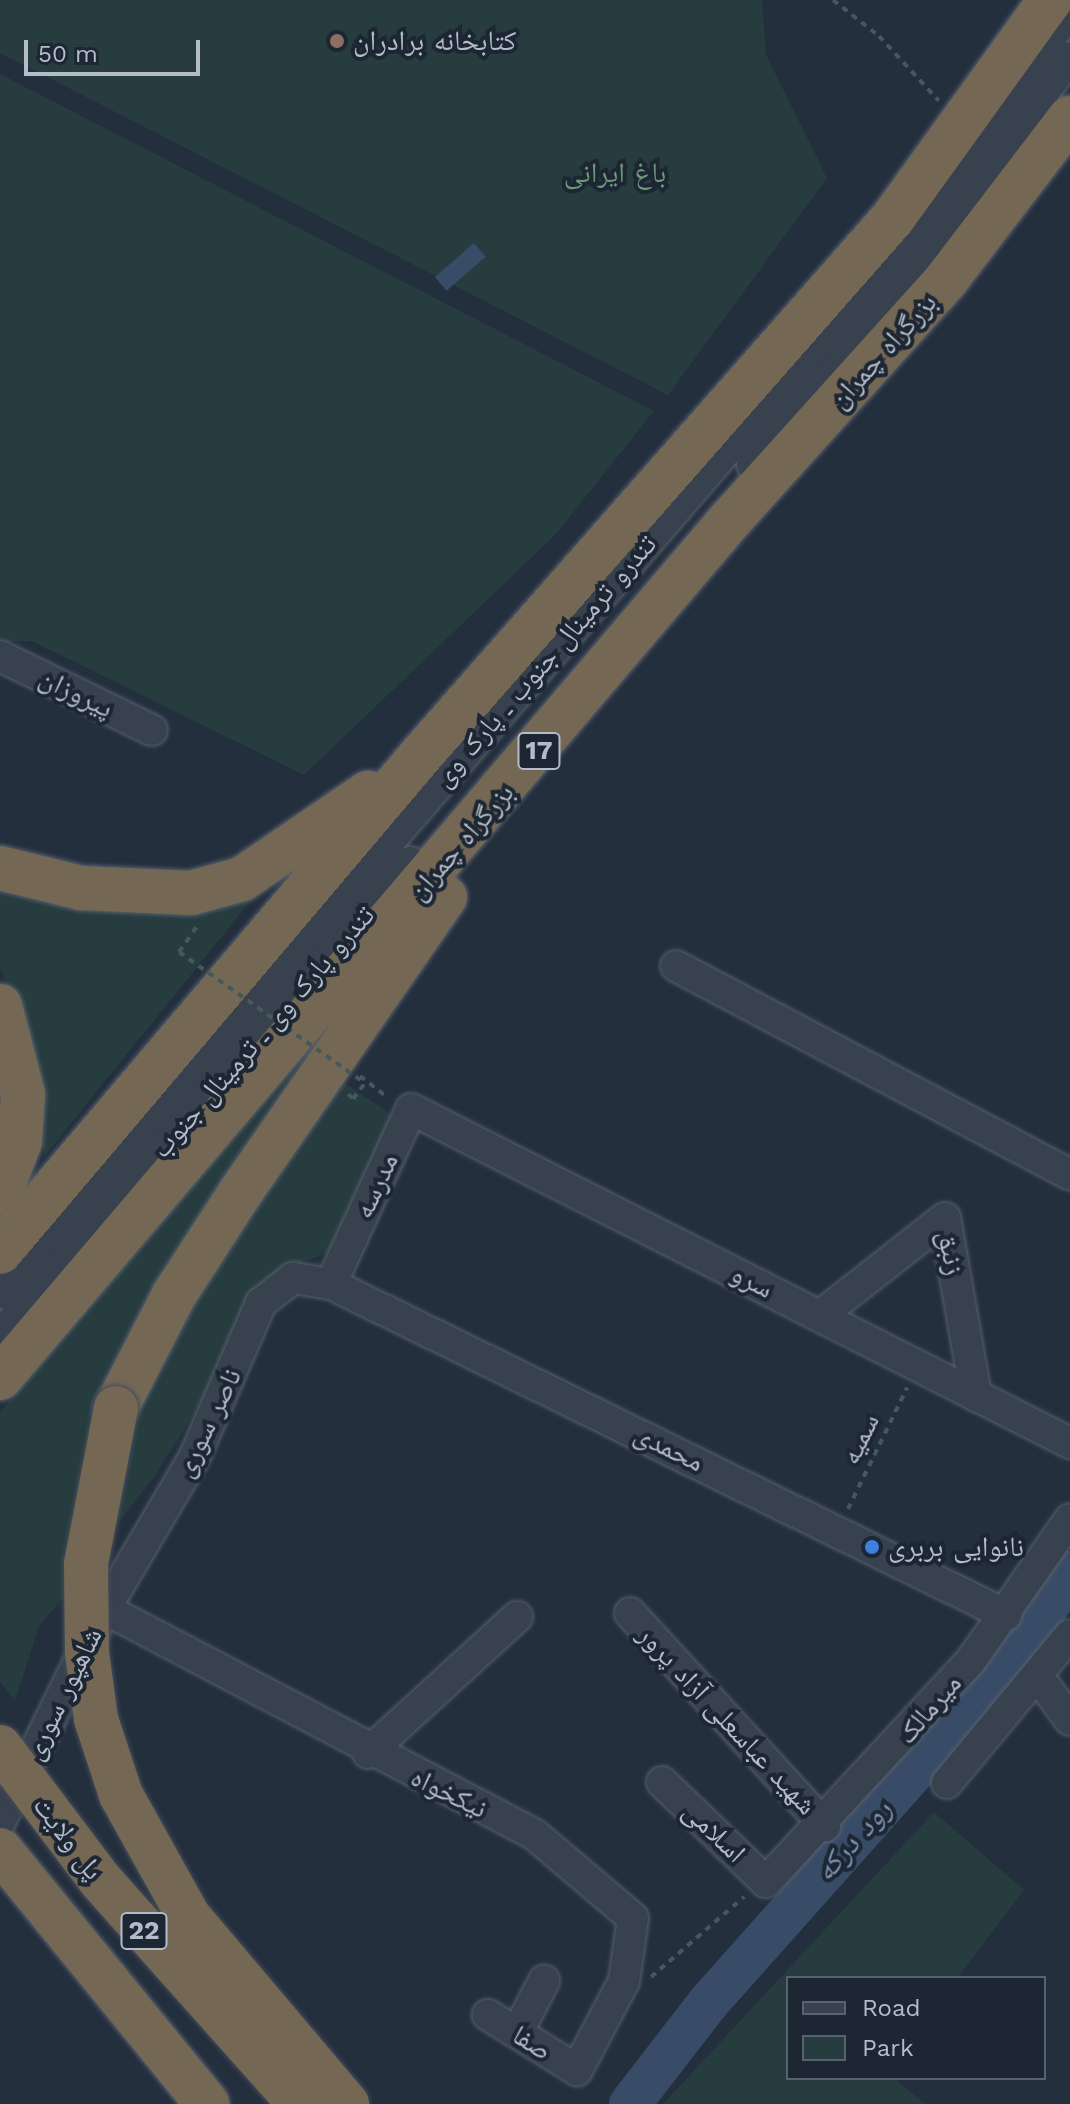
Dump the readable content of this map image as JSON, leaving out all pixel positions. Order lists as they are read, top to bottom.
{
  "streets": {
    "highway": [
      "بزرگراه چمران",
      "17",
      "پل ولایت",
      "22"
    ],
    "street": [
      "تندرو ترمینال جنوب ـ پارک وی",
      "پیروزان",
      "تندرو پارک وی ـ ترمینال جنوب",
      "مدرسه",
      "زنبق",
      "سرو",
      "ناصر سوری",
      "محمدی",
      "شاهپور سوری",
      "میرمالک",
      "شهید عباسعلی آزاد پرور",
      "نیکخواه",
      "اسلامی",
      "صفا"
    ],
    "path": ["سمیه"]
  },
  "crossings": [
    ["تندرو ترمینال جنوب ـ پارک وی", "تندرو پارک وی ـ ترمینال جنوب"],
    ["مدرسه", "سرو"],
    ["مدرسه", "ناصر سوری"],
    ["مدرسه", "محمدی"],
    ["زنبق", "سرو"],
    ["سرو", "سمیه"],
    ["ناصر سوری", "محمدی"],
    ["ناصر سوری", "شاهپور سوری"],
    ["ناصر سوری", "نیکخواه"],
    ["سمیه", "محمدی"],
    ["محمدی", "میرمالک"],
    ["شاهپور سوری", "نیکخواه"],
    ["میرمالک", "شهید عباسعلی آزاد پرور"],
    ["میرمالک", "اسلامی"],
    ["نیکخواه", "صفا"]
  ],
  "water": ["رود درکه"],
  "parks": ["باغ ایرانی"],
  "places": ["کتابخانه برادران", "نانوایی بربری"],
  "legend": ["Road", "Park"],
  "scale_bar": "50 m"
}
